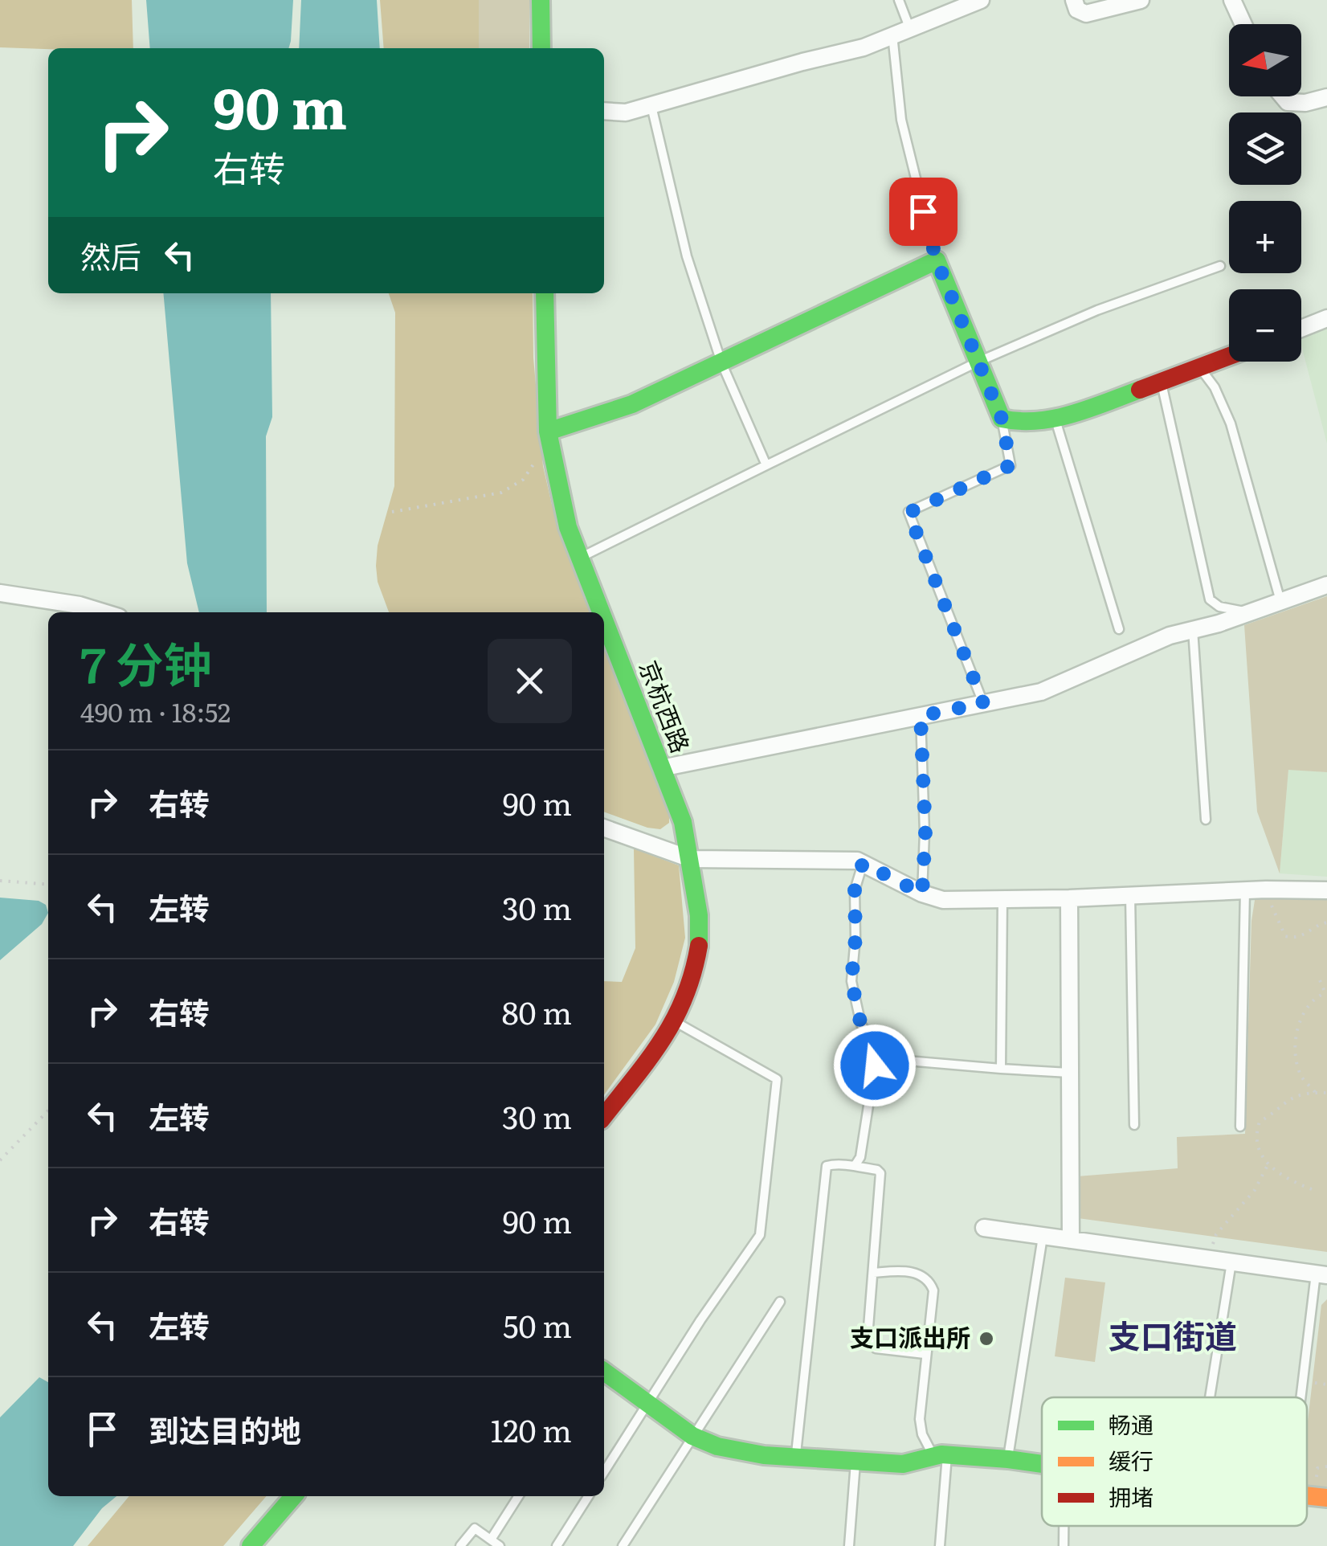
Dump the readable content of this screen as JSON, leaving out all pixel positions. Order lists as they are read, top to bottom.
{
  "streets": {
    "street": ["京杭西路"]
  },
  "districts": ["支口街道"],
  "places": ["支口派出所"],
  "legend": ["畅通", "缓行", "拥堵"],
  "north": "left",
  "page": {
    "map_buttons": ["+", "−"],
    "turn": ["90 m", "右转"],
    "then": "然后",
    "heading": ["7 分钟", "490 m · 18:52"],
    "list": [
      {
        "name": "右转",
        "value": "90 m"
      },
      {
        "name": "左转",
        "value": "30 m"
      },
      {
        "name": "右转",
        "value": "80 m"
      },
      {
        "name": "左转",
        "value": "30 m"
      },
      {
        "name": "右转",
        "value": "90 m"
      },
      {
        "name": "左转",
        "value": "50 m"
      },
      {
        "name": "到达目的地",
        "value": "120 m"
      }
    ]
  }
}
